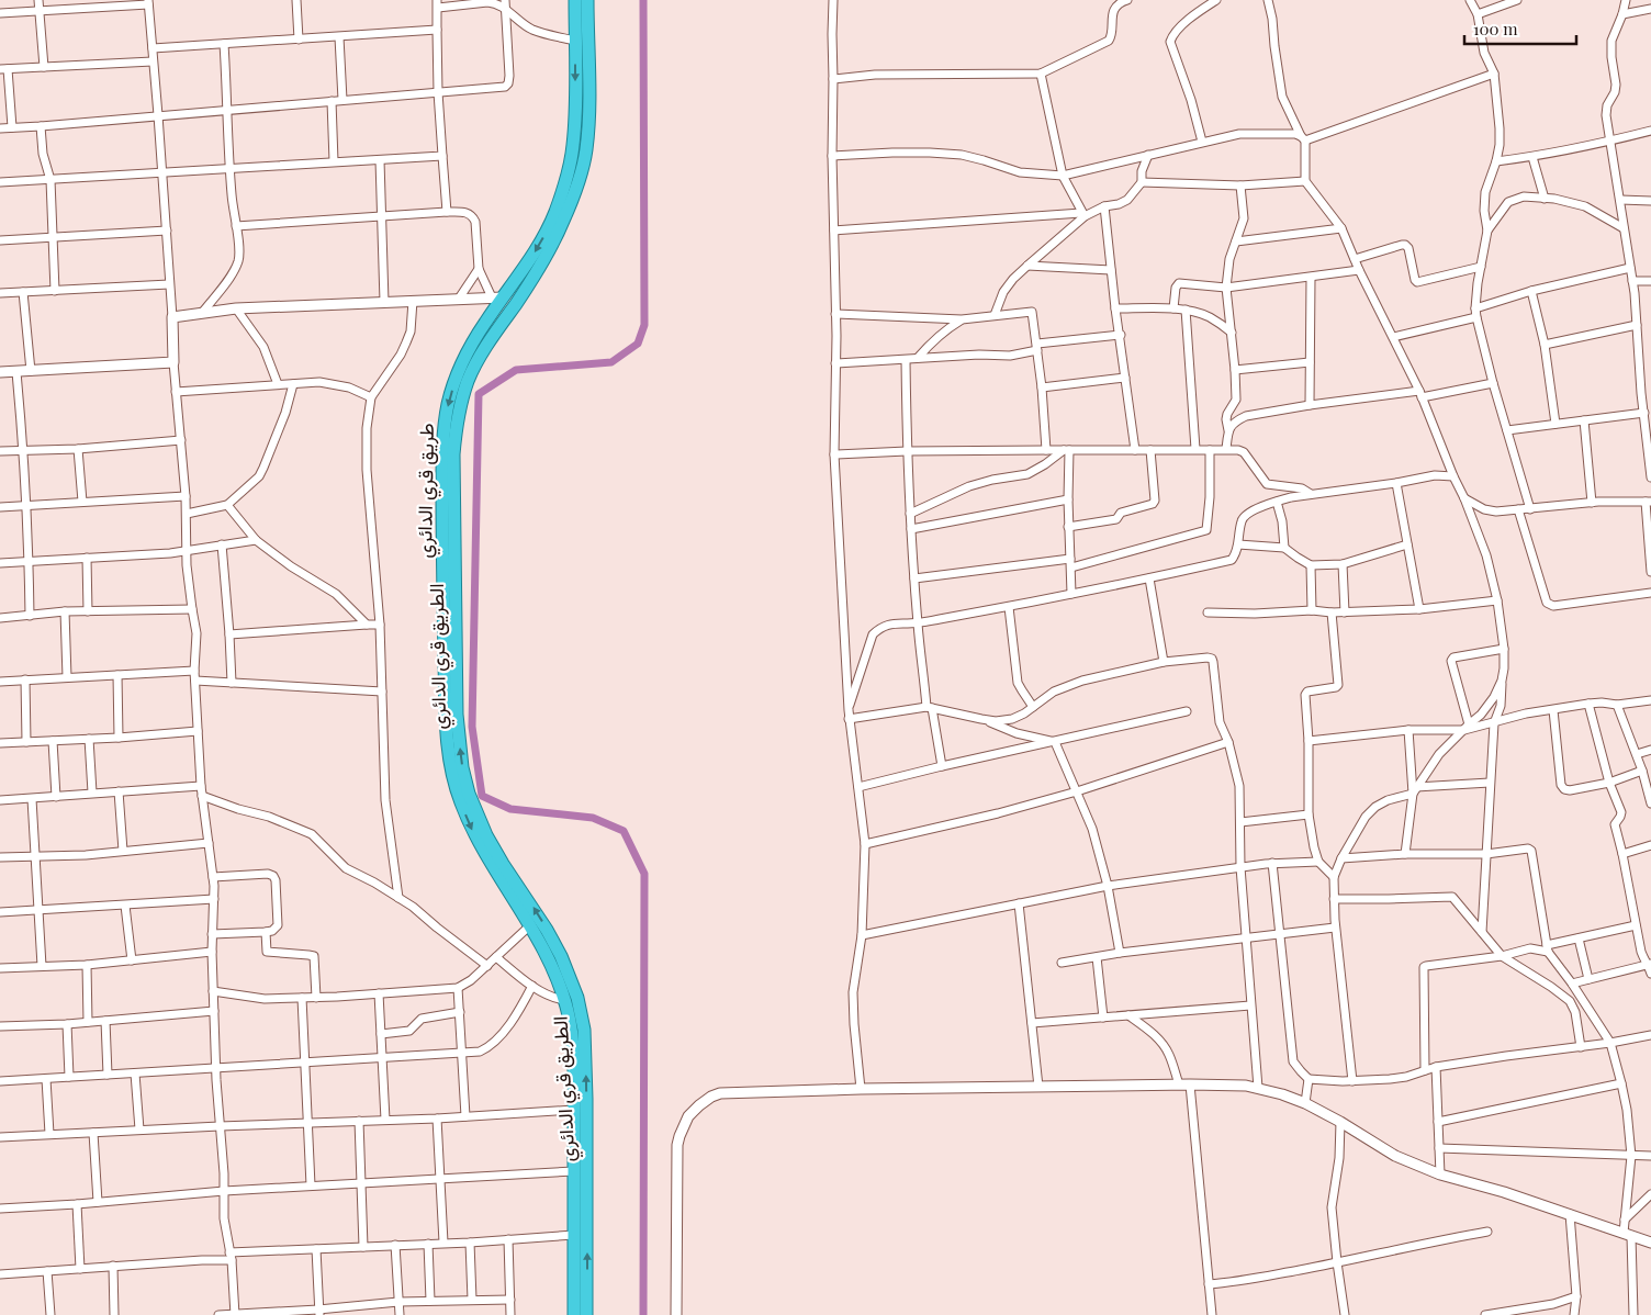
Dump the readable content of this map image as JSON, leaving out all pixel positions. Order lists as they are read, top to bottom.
{
  "streets": {
    "highway": ["طريق قري الدائري", "الطريق قري الدائري"]
  },
  "one_way": ["طريق قري الدائري", "الطريق قري الدائري"],
  "scale_bar": "100 m"
}
